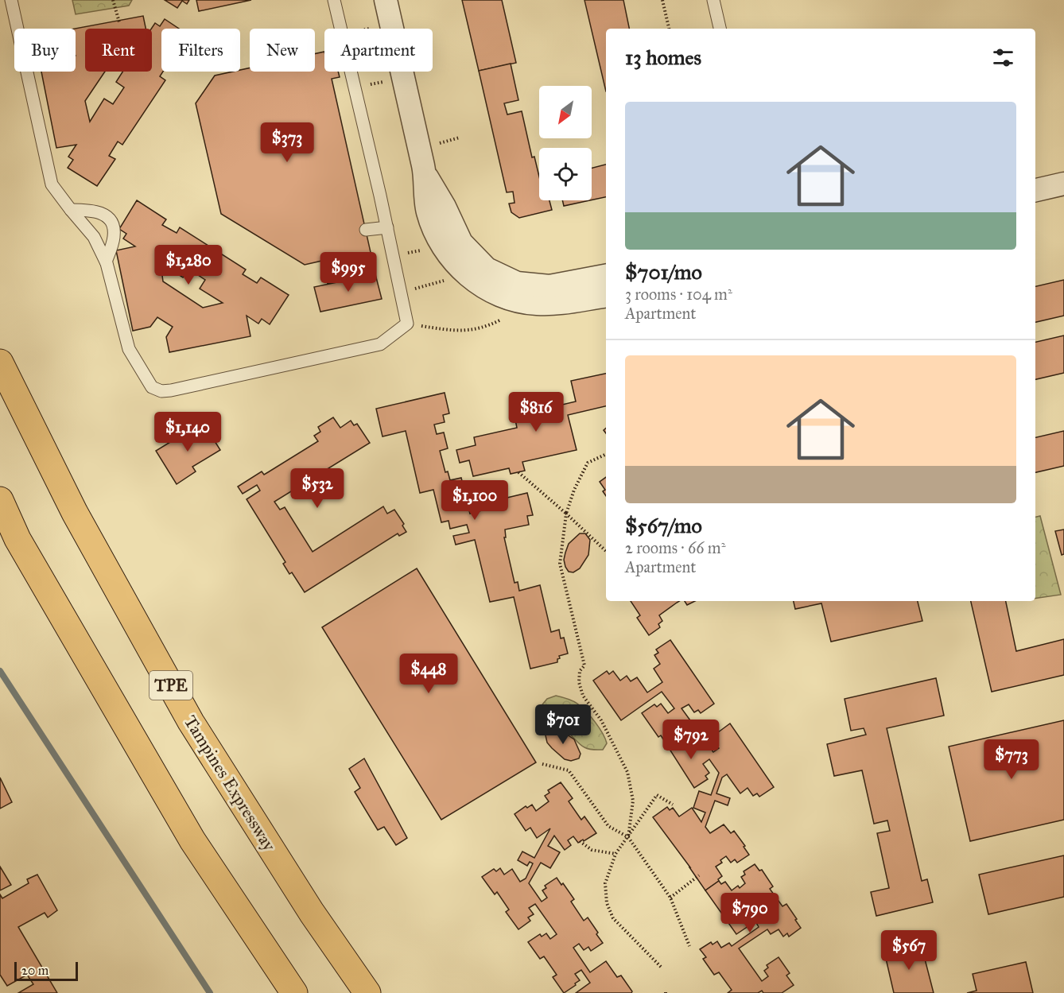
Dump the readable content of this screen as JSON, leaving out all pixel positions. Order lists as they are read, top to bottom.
{
  "streets": {
    "highway": ["TPE", "Tampines Expressway"]
  },
  "scale_bar": "20 m",
  "north": "bottom left",
  "page": {
    "chip": [
      "Buy",
      "Rent",
      "Filters",
      "New",
      "Apartment"
    ],
    "heading": "13 homes",
    "list": [
      {
        "name": "$701/mo",
        "note": "3 rooms · 104 m² · Apartment"
      },
      {
        "name": "$567/mo",
        "note": "2 rooms · 66 m² · Apartment"
      }
    ],
    "price": [
      "$373",
      "$1,280",
      "$995",
      "$816",
      "$1,140",
      "$532",
      "$1,100",
      "$448",
      "$701",
      "$792",
      "$773",
      "$790",
      "$567"
    ],
    "scale": "20 m"
  }
}
